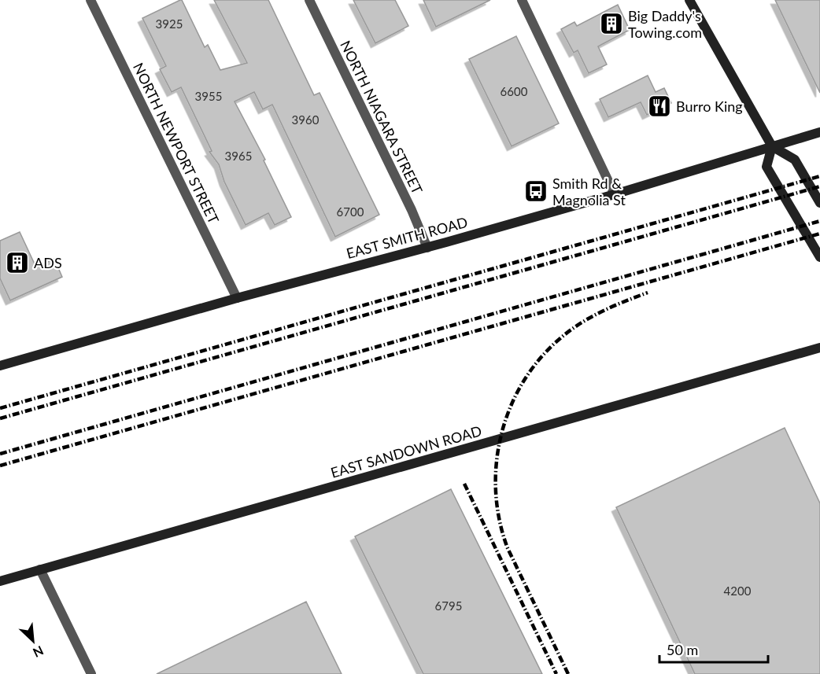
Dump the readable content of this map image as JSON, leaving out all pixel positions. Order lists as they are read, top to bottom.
{
  "streets": {
    "street": [
      "NORTH NIAGARA STREET",
      "NORTH NEWPORT STREET",
      "EAST SMITH ROAD",
      "EAST SANDOWN ROAD"
    ]
  },
  "crossings": [
    ["NORTH NIAGARA STREET", "EAST SMITH ROAD"],
    ["NORTH NEWPORT STREET", "EAST SMITH ROAD"]
  ],
  "places": {
    "building": ["Big Daddy's Towing.com", "ADS"],
    "restaurant": ["Burro King"],
    "bus stop": ["Smith Rd & Magnolia St"]
  },
  "house_numbers": [
    "3925",
    "6600",
    "3955",
    "3960",
    "3965",
    "6700",
    "4200",
    "6795"
  ],
  "scale_bar": "50 m",
  "north": "bottom right"
}
